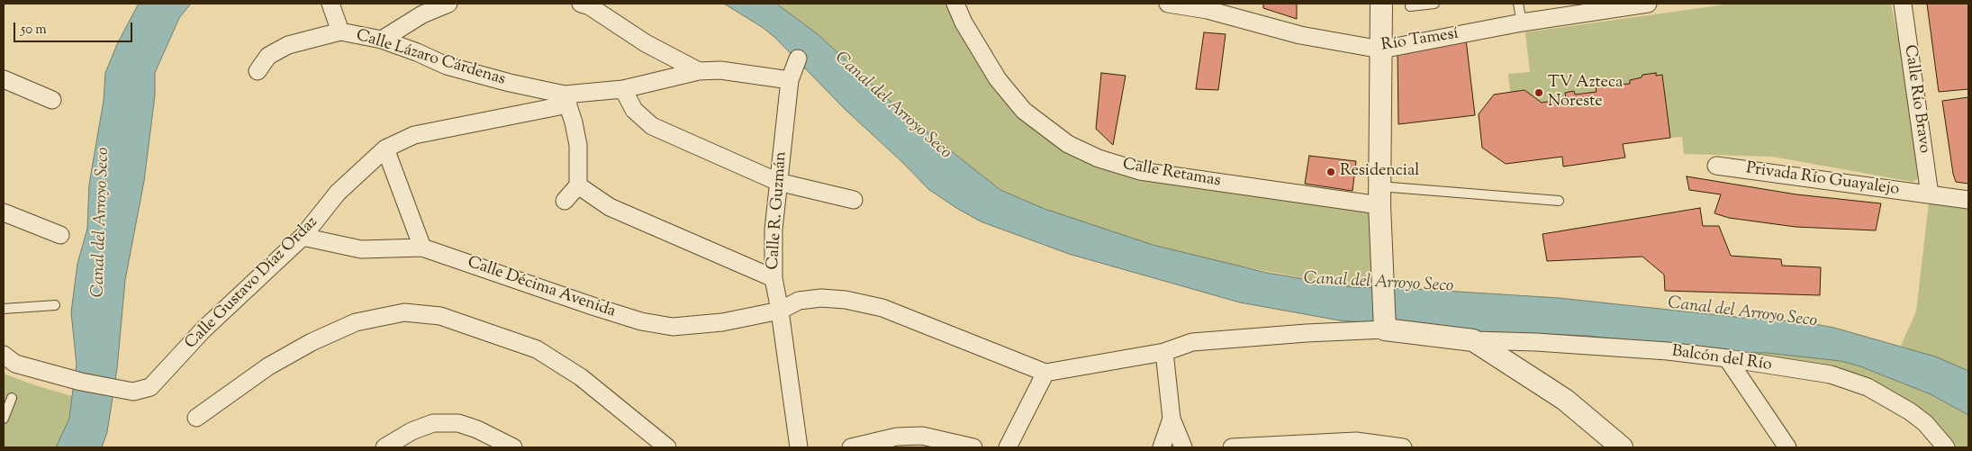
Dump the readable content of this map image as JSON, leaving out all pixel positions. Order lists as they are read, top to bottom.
{
  "streets": {
    "street": [
      "Río Tamesí",
      "Calle Lázaro Cárdenas",
      "Calle Río Bravo",
      "Calle Retamas",
      "Privada Río Guayalejo",
      "Calle R. Guzmán",
      "Calle Gustavo Díaz Ordaz",
      "Calle Décima Avenida",
      "Balcón del Río"
    ]
  },
  "crossings": [
    ["Calle Lázaro Cárdenas", "Calle R. Guzmán"],
    ["Calle Lázaro Cárdenas", "Calle Gustavo Díaz Ordaz"],
    ["Calle Río Bravo", "Privada Río Guayalejo"],
    ["Calle R. Guzmán", "Calle Décima Avenida"],
    ["Calle Gustavo Díaz Ordaz", "Calle Décima Avenida"]
  ],
  "water": ["Canal del Arroyo Seco"],
  "places": ["TV Azteca Noreste", "Residencial"],
  "scale_bar": "50 m"
}
